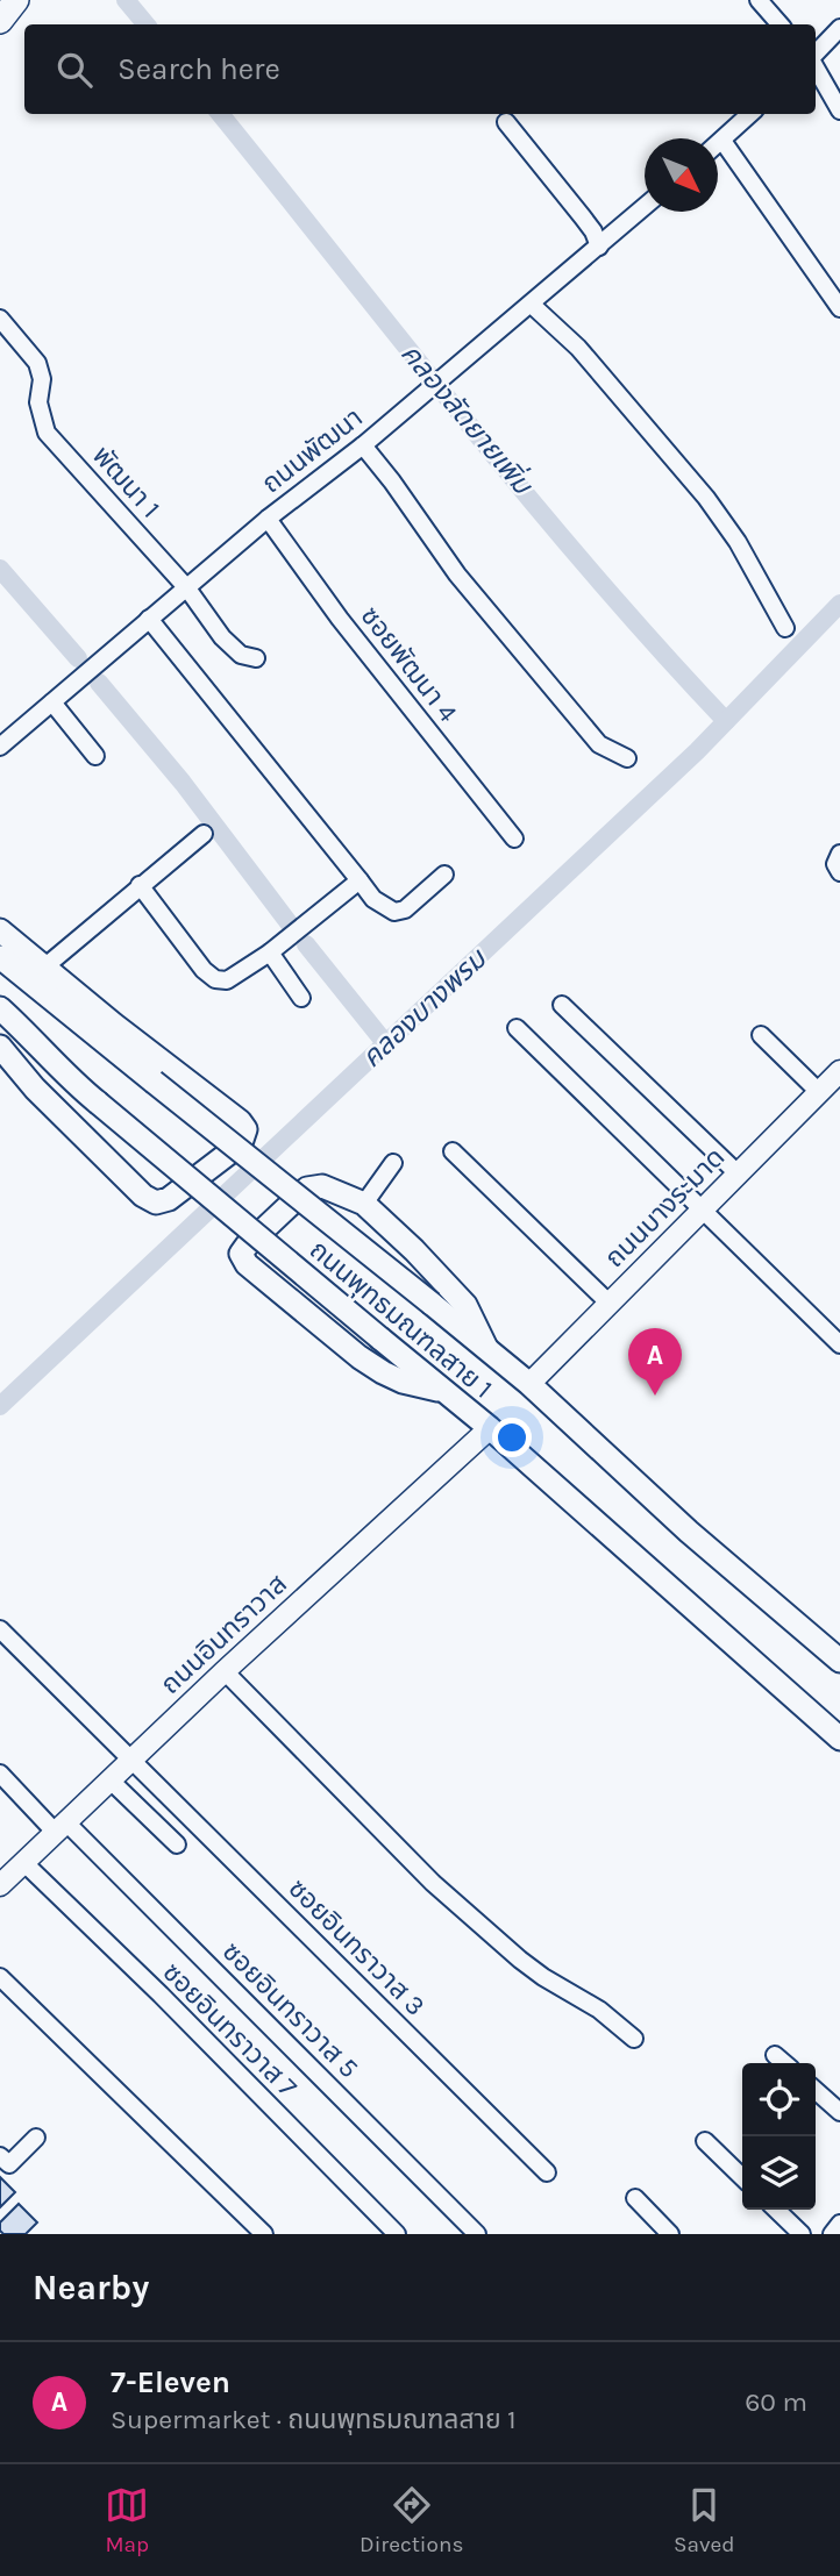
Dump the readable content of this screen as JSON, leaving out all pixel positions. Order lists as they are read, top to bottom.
{
  "streets": {
    "main road": ["ถนนพุทธมณฑลสาย 1"],
    "street": [
      "ถนนพัฒนา",
      "พัฒนา 1",
      "ซอยพัฒนา 4",
      "ถนนบางระมาด",
      "ถนนอินทราวาส",
      "ซอยอินทราวาส 3",
      "ซอยอินทราวาส 5",
      "ซอยอินทราวาส 7"
    ]
  },
  "crossings": [
    ["ถนนพัฒนา", "พัฒนา 1"],
    ["ถนนพัฒนา", "ซอยพัฒนา 4"],
    ["ถนนบางระมาด", "ถนนพุทธมณฑลสาย 1"],
    ["ถนนพุทธมณฑลสาย 1", "ถนนอินทราวาส"],
    ["ถนนอินทราวาส", "ซอยอินทราวาส 3"],
    ["ถนนอินทราวาส", "ซอยอินทราวาส 5"],
    ["ถนนอินทราวาส", "ซอยอินทราวาส 7"]
  ],
  "water": ["คลองลัดยายเพิ่ม", "คลองบางพรม"],
  "north": "bottom right",
  "page": {
    "search": "Search here",
    "pins": "A",
    "heading": "Nearby",
    "list": [
      {
        "mark": "A",
        "name": "7-Eleven",
        "note": "Supermarket · ถนนพุทธมณฑลสาย 1",
        "value": "60 m"
      }
    ],
    "nav": ["Map", "Directions", "Saved"]
  }
}
